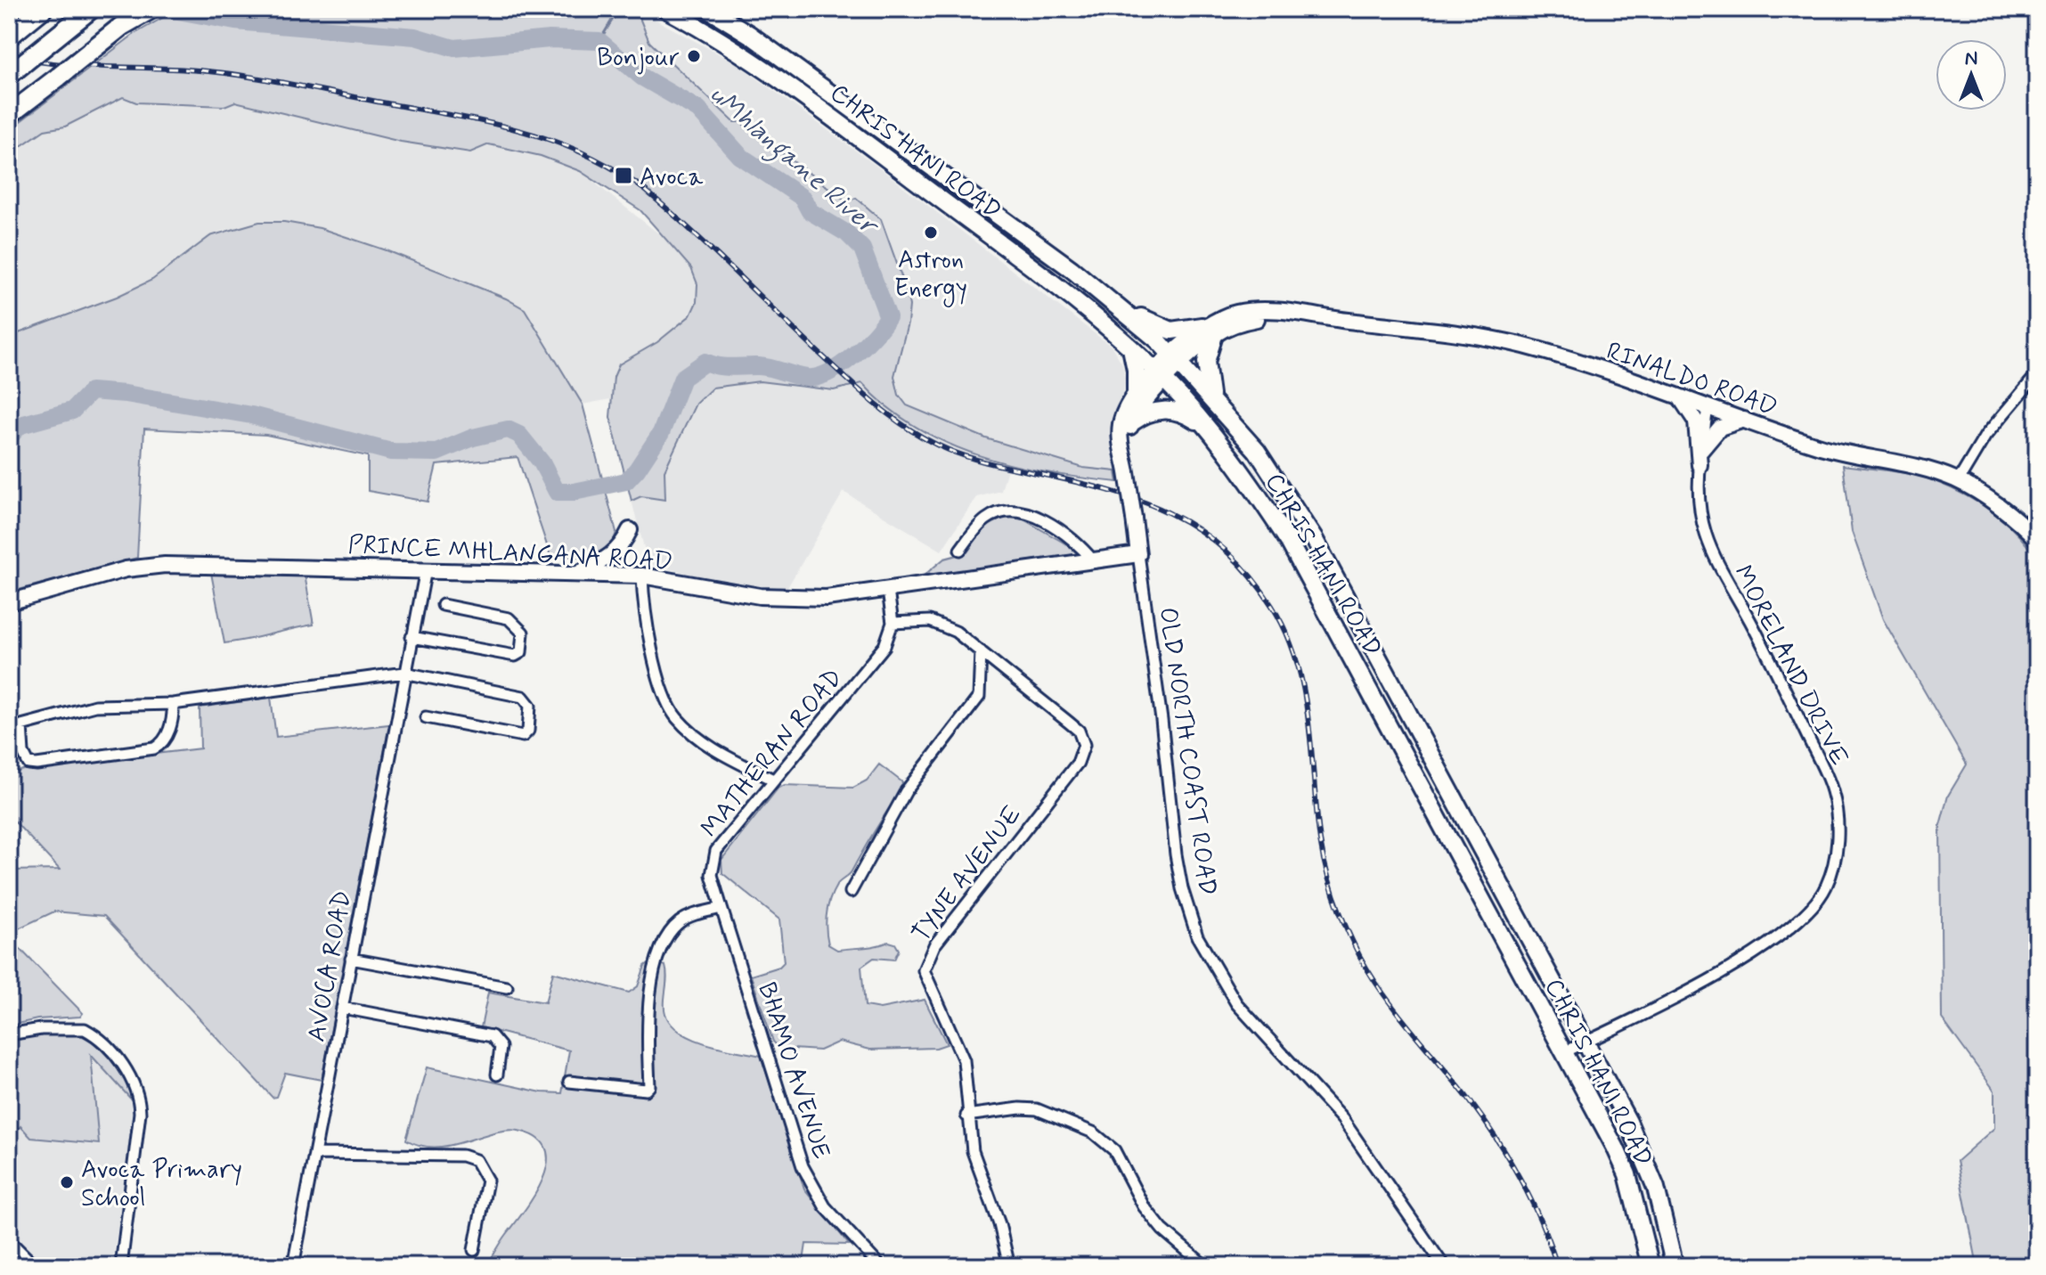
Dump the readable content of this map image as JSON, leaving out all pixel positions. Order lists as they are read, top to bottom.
{
  "streets": {
    "main road": ["CHRIS HANI ROAD"],
    "street": [
      "RINALDO ROAD",
      "PRINCE MHLANGANA ROAD",
      "MORELAND DRIVE",
      "OLD NORTH COAST ROAD",
      "MATHERAN ROAD",
      "TYNE AVENUE",
      "AVOCA ROAD",
      "BHAMO AVENUE"
    ]
  },
  "crossings": [
    ["CHRIS HANI ROAD", "RINALDO ROAD"],
    ["CHRIS HANI ROAD", "MORELAND DRIVE"],
    ["CHRIS HANI ROAD", "OLD NORTH COAST ROAD"],
    ["RINALDO ROAD", "MORELAND DRIVE"],
    ["RINALDO ROAD", "OLD NORTH COAST ROAD"],
    ["PRINCE MHLANGANA ROAD", "OLD NORTH COAST ROAD"],
    ["PRINCE MHLANGANA ROAD", "AVOCA ROAD"],
    ["MATHERAN ROAD", "TYNE AVENUE"],
    ["MATHERAN ROAD", "BHAMO AVENUE"]
  ],
  "water": ["uMhlangane River"],
  "places": {
    "other": ["Bonjour", "Astron Energy", "Avoca Primary School"],
    "transit": ["Avoca"]
  },
  "north": "top"
}
